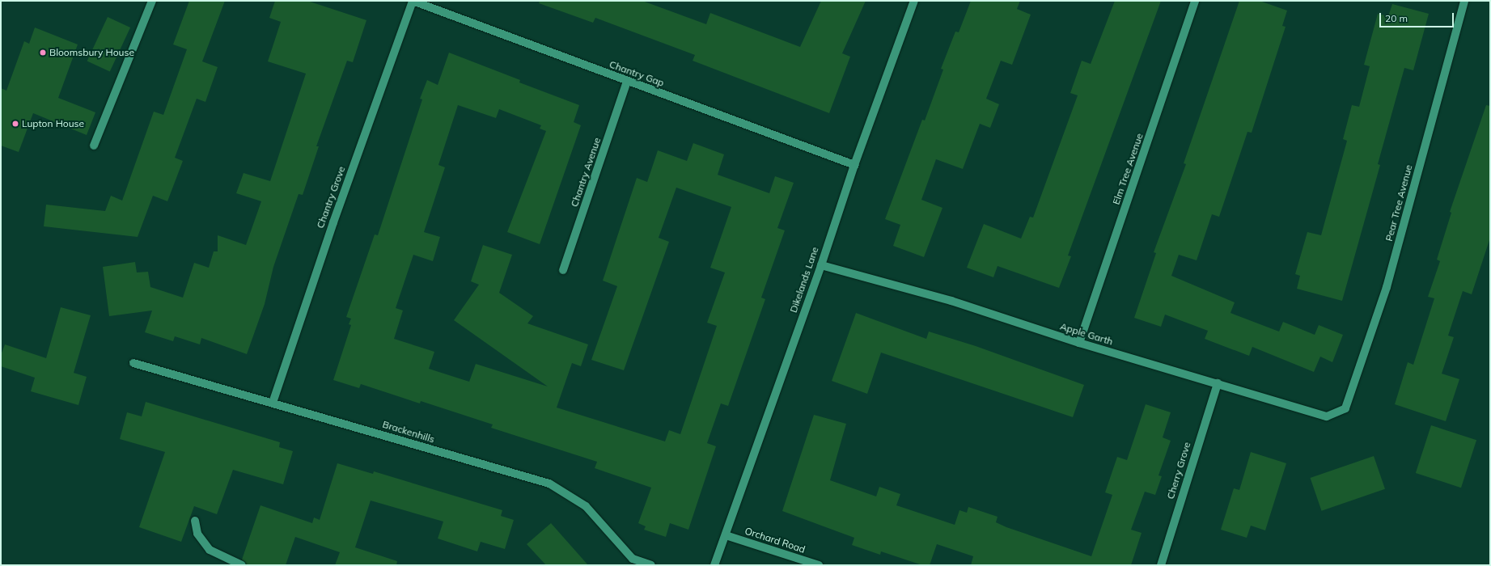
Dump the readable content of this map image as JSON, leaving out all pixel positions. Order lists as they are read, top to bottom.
{
  "streets": {
    "street": [
      "Chantry Gap",
      "Elm Tree Avenue",
      "Chantry Avenue",
      "Chantry Grove",
      "Pear Tree Avenue",
      "Dikelands Lane",
      "Apple Garth",
      "Brackenhills",
      "Cherry Grove",
      "Orchard Road"
    ]
  },
  "crossings": [
    ["Chantry Gap", "Chantry Avenue"],
    ["Chantry Gap", "Chantry Grove"],
    ["Chantry Gap", "Dikelands Lane"],
    ["Elm Tree Avenue", "Apple Garth"],
    ["Chantry Grove", "Brackenhills"],
    ["Pear Tree Avenue", "Apple Garth"],
    ["Dikelands Lane", "Apple Garth"],
    ["Dikelands Lane", "Orchard Road"],
    ["Apple Garth", "Cherry Grove"]
  ],
  "places": ["Bloomsbury House", "Lupton House"],
  "scale_bar": "20 m"
}
